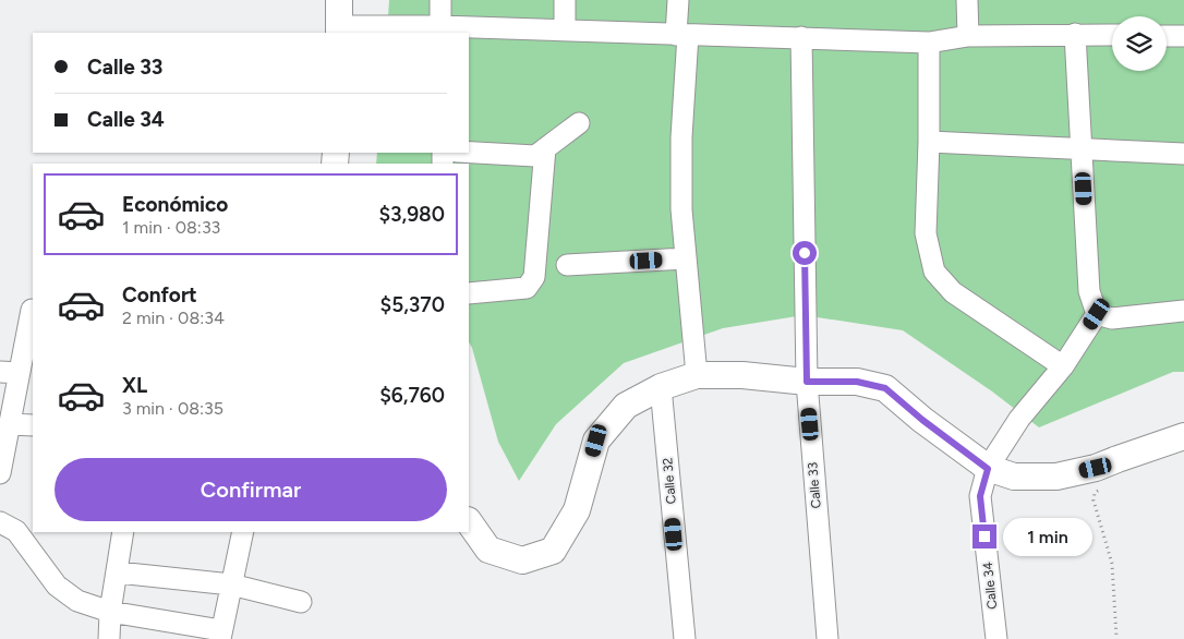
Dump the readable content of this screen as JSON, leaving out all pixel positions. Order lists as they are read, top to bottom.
{
  "streets": {
    "street": ["Calle 32", "Calle 33", "Calle 34"]
  },
  "page": {
    "banner": ["Calle 33", "Calle 34"],
    "list": [
      {
        "name": "Económico",
        "note": "1 min · 08:33",
        "value": "$3,980"
      },
      {
        "name": "Confort",
        "note": "2 min · 08:34",
        "value": "$5,370"
      },
      {
        "name": "XL",
        "note": "3 min · 08:35",
        "value": "$6,760"
      }
    ],
    "buttons": "Confirmar",
    "bubble": "1 min"
  }
}
